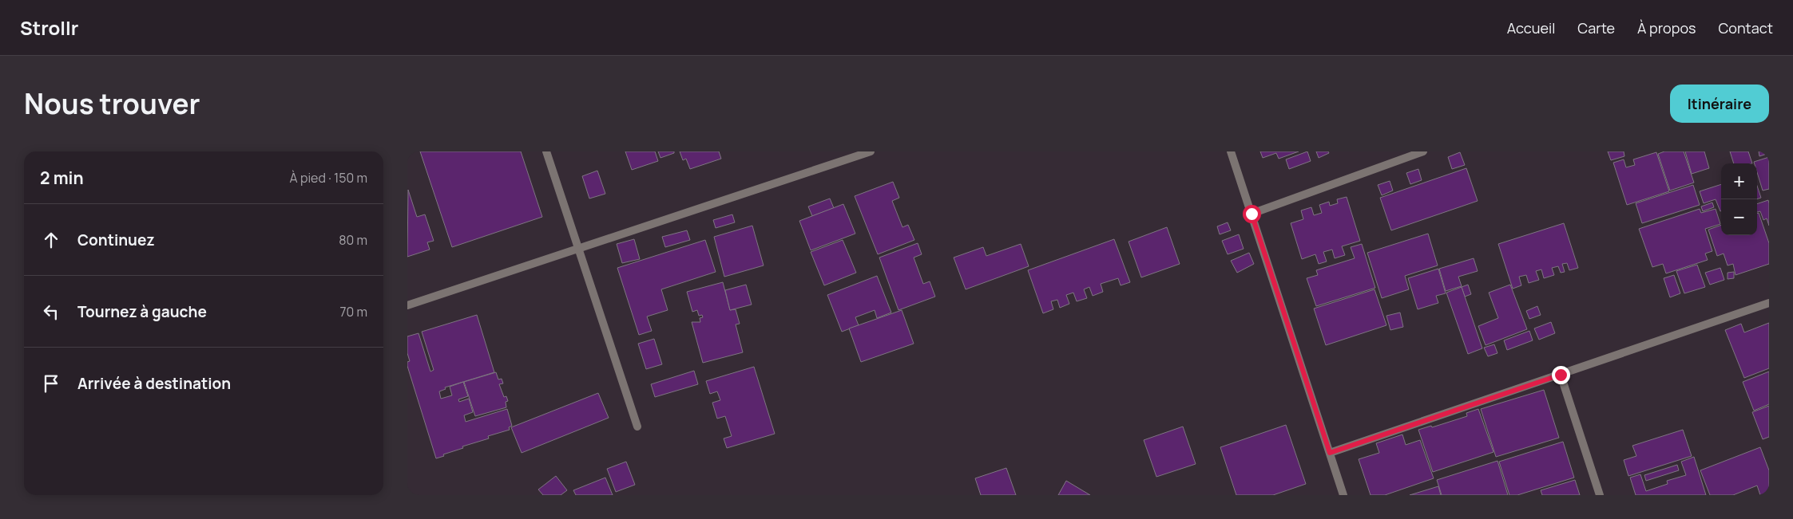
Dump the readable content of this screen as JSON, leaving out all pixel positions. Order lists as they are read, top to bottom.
{
  "page": {
    "header": "Strollr",
    "nav": [
      "Accueil",
      "Carte",
      "À propos",
      "Contact"
    ],
    "title": "Nous trouver",
    "buttons": "Itinéraire",
    "heading": ["2 min", "À pied · 150 m"],
    "map_buttons": ["+", "−"],
    "list": [
      ["Continuez", "80 m"],
      ["Tournez à gauche", "70 m"],
      "Arrivée à destination"
    ]
  }
}
